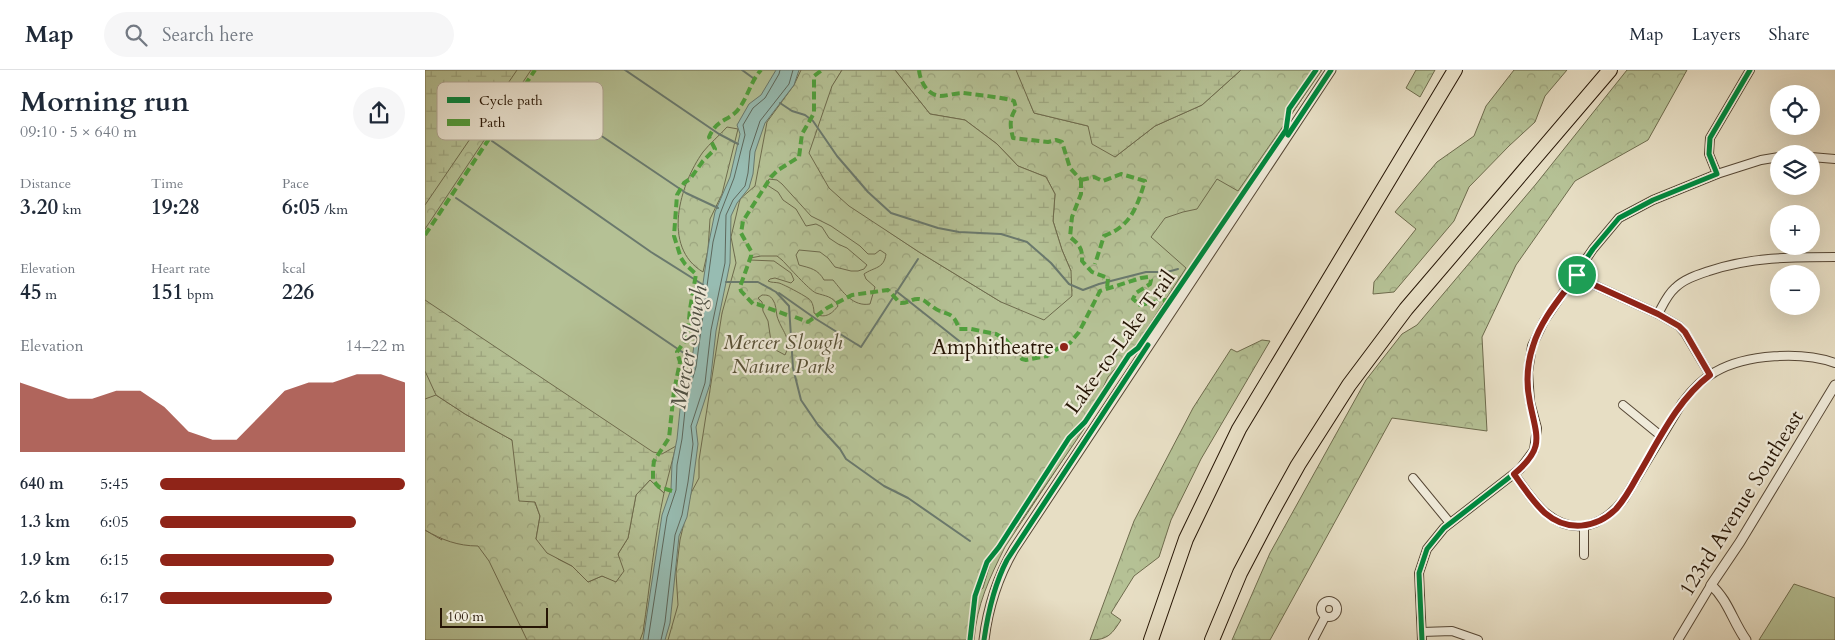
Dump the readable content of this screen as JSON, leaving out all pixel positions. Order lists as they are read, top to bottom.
{
  "streets": {
    "street": ["123rd Avenue Southeast"],
    "cycle path": ["Lake-to-Lake Trail"]
  },
  "water": ["Mercer Slough"],
  "parks": ["Mercer Slough Nature Park"],
  "places": ["Amphitheatre"],
  "legend": ["Cycle path", "Path"],
  "scale_bar": "100 m",
  "page": {
    "header": "Map",
    "search": "Search here",
    "nav": ["Map", "Layers", "Share"],
    "heading": ["Morning run", "09:10 · 5 × 640 m"],
    "map_buttons": ["+", "−"],
    "stats": [
      ["Distance", "3.20 km"],
      ["Time", "19:28"],
      ["Pace", "6:05 /km"],
      ["Elevation", "45 m"],
      ["Heart rate", "151 bpm"],
      ["kcal", "226"]
    ],
    "chart": ["Elevation", "14–22 m"],
    "list": [
      {
        "name": "640 m",
        "note": "5:45"
      },
      {
        "name": "1.3 km",
        "note": "6:05"
      },
      {
        "name": "1.9 km",
        "note": "6:15"
      },
      {
        "name": "2.6 km",
        "note": "6:17"
      }
    ],
    "scale": "100 m"
  }
}
